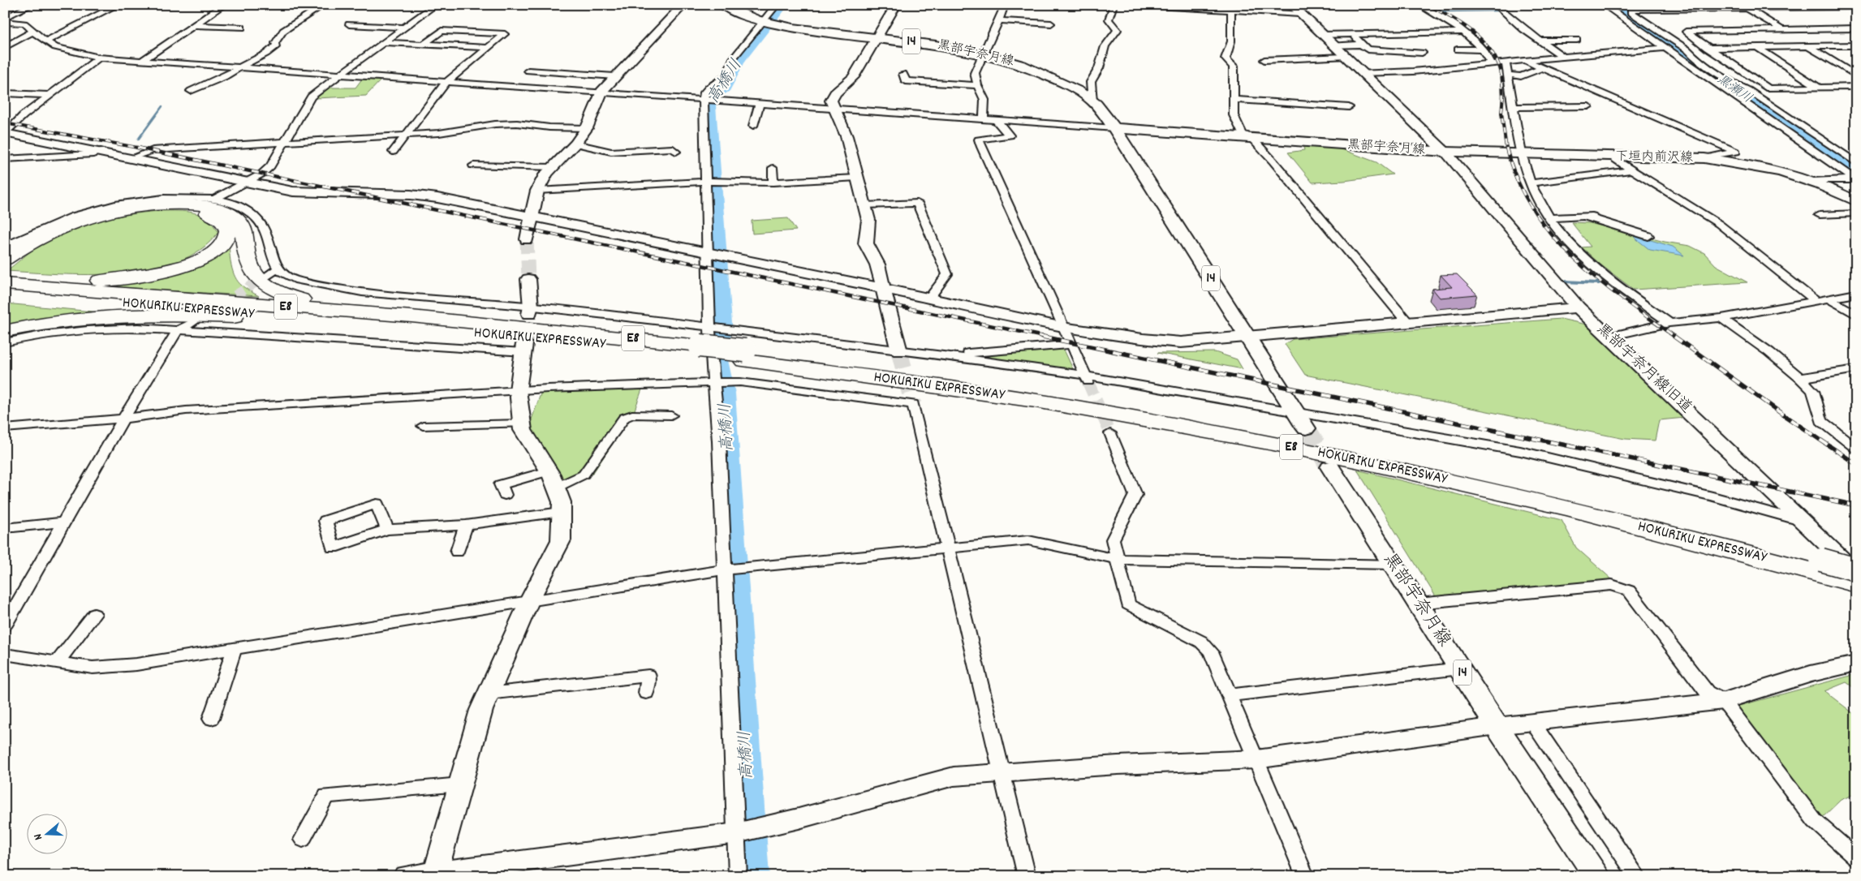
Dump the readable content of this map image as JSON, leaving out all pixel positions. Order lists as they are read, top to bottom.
{
  "streets": {
    "highway": ["E8", "HOKURIKU EXPRESSWAY"],
    "main road": ["14", "黒部宇奈月線"],
    "street": ["下垣内前沢線", "黒部宇奈月線旧道"]
  },
  "crossings": [
    ["黒部宇奈月線", "下垣内前沢線"],
    ["黒部宇奈月線", "黒部宇奈月線旧道"],
    ["下垣内前沢線", "黒部宇奈月線旧道"]
  ],
  "water": ["高橋川", "黒瀬川"],
  "north": "left"
}
